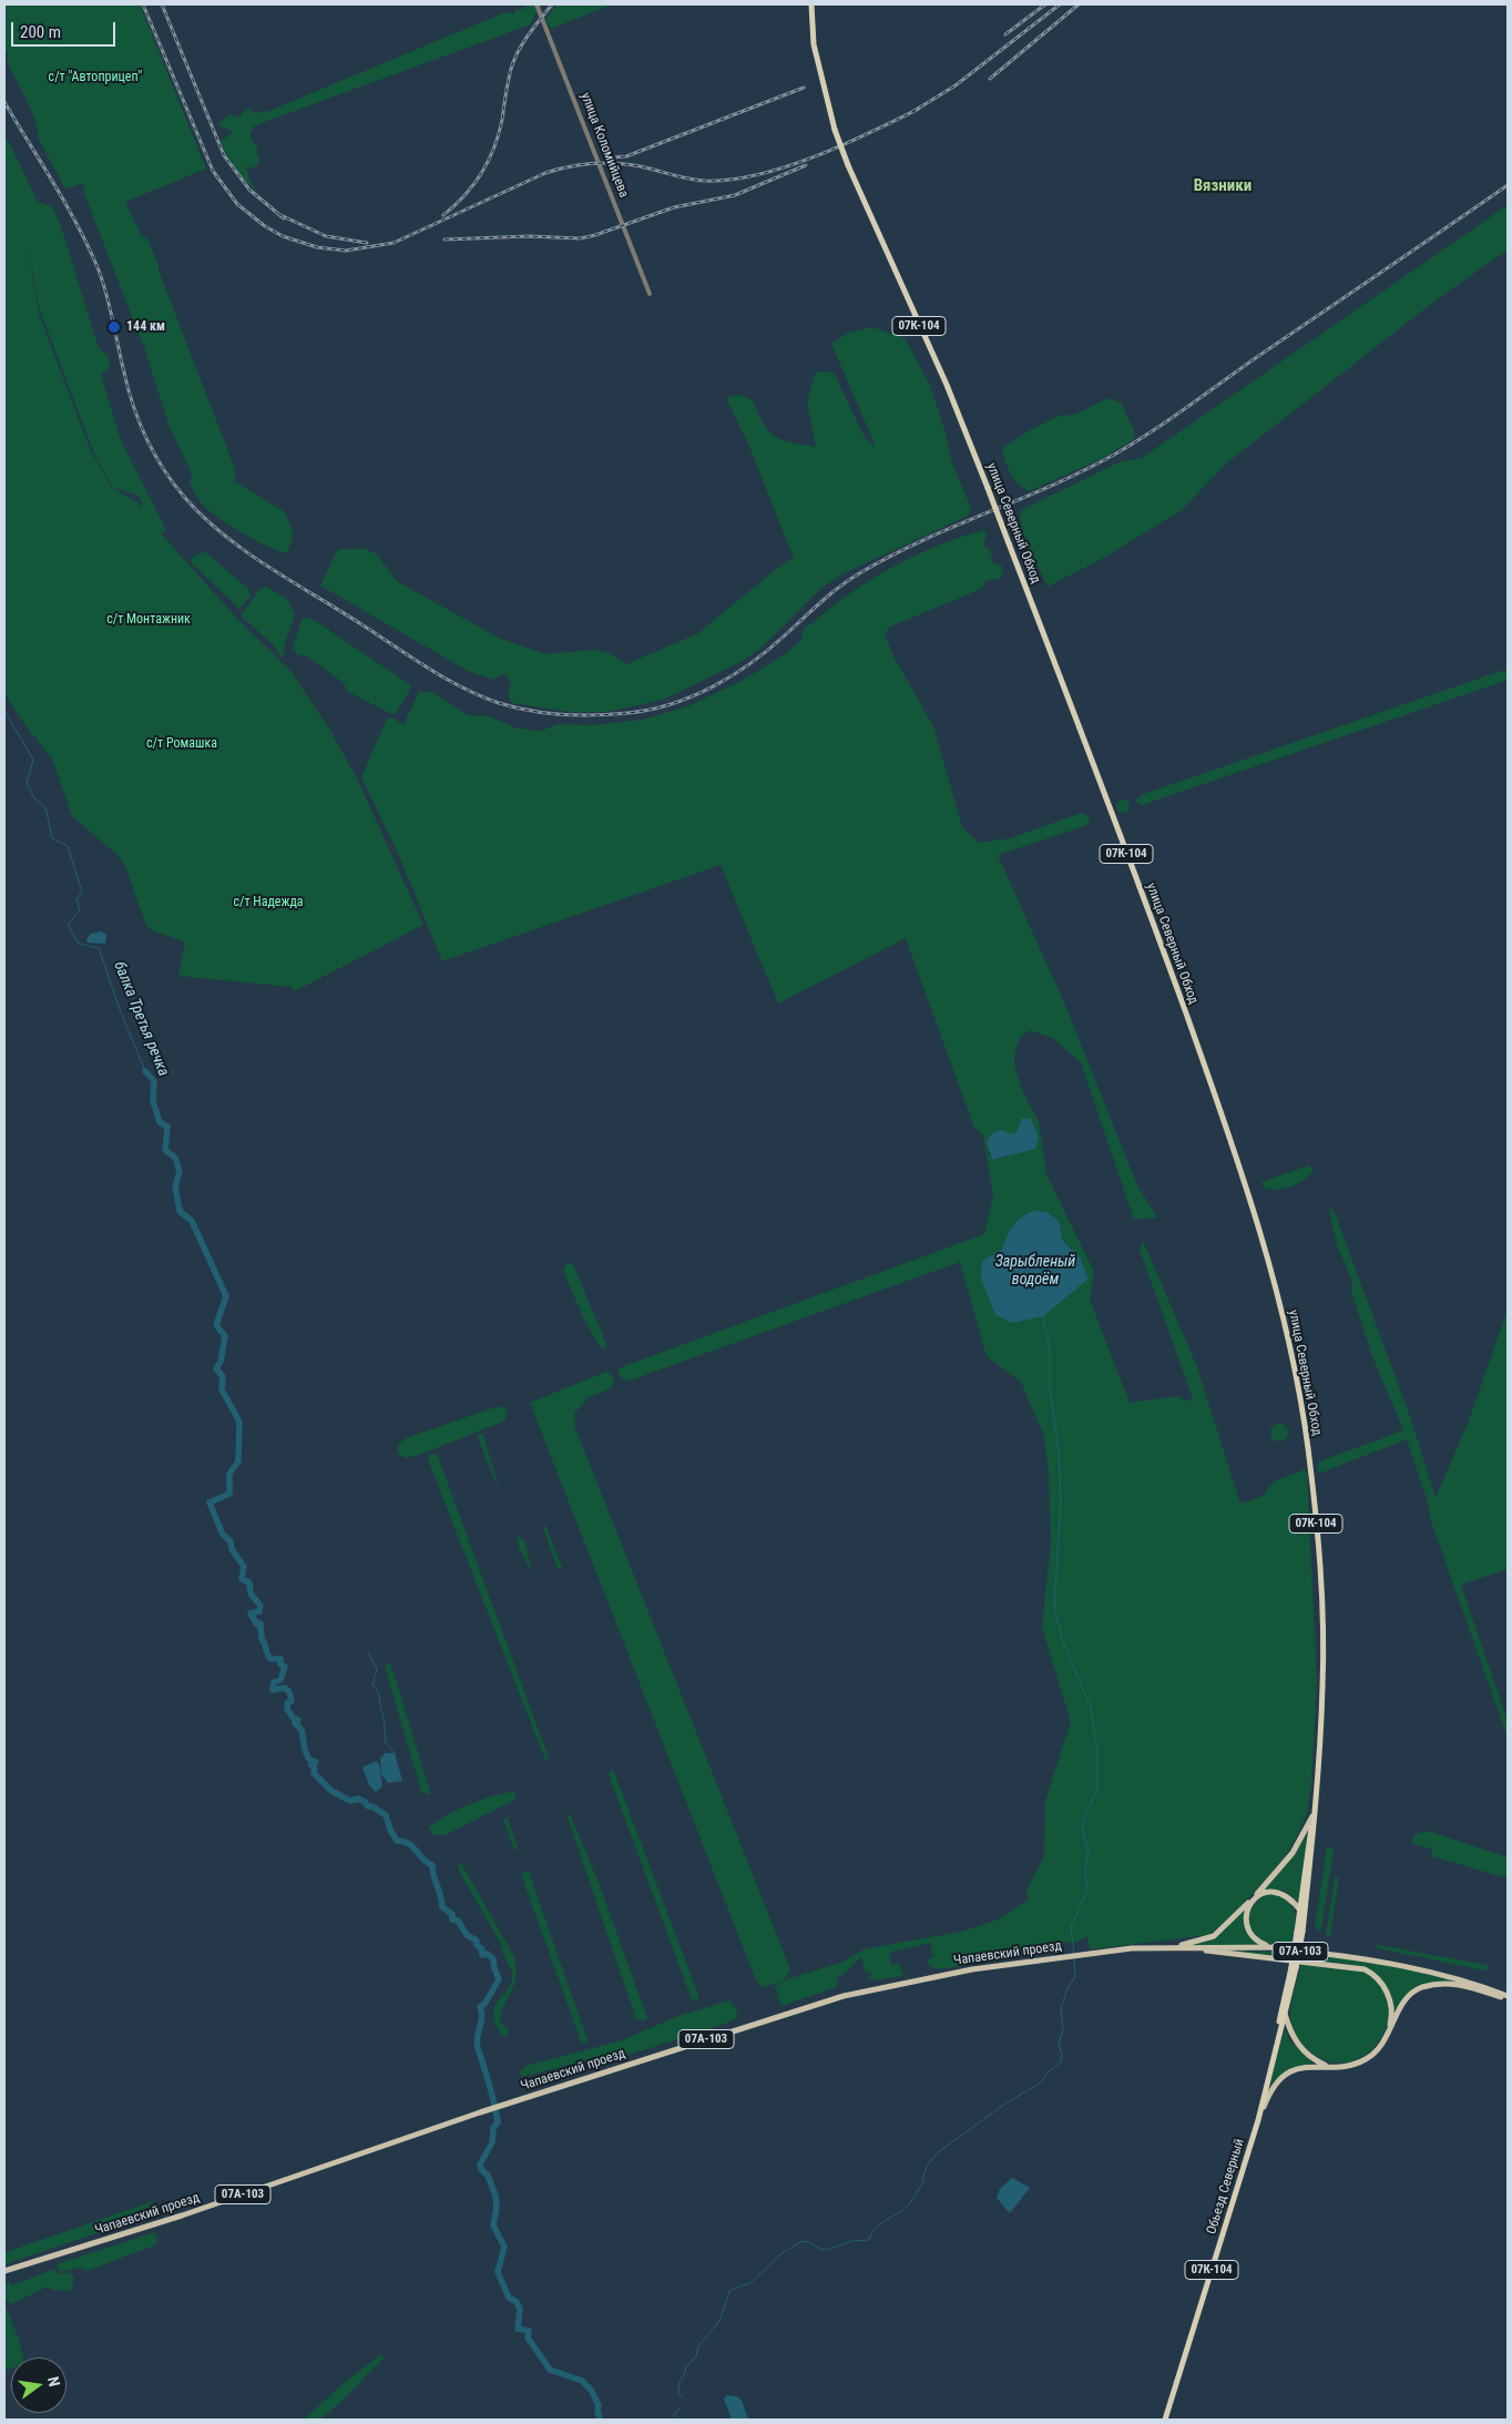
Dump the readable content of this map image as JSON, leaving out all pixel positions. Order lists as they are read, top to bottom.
{
  "streets": {
    "highway": ["07К-104", "улица Северный Обход", "Обьезд Северный"],
    "main road": ["07А-103", "Чапаевский проезд"],
    "street": ["улица Коломийцева"]
  },
  "crossings": [
    ["07К-104", "улица Северный Обход"],
    ["07К-104", "Обьезд Северный"],
    ["07А-103", "Чапаевский проезд"]
  ],
  "districts": ["Вязники"],
  "water": ["балка Третья речка", "Зарыбленый водоём"],
  "parks": [
    "с/т \"Автоприцеп\"",
    "с/т Монтажник",
    "с/т Ромашка",
    "с/т Надежда"
  ],
  "places": ["144 км"],
  "scale_bar": "200 m",
  "north": "right"
}
